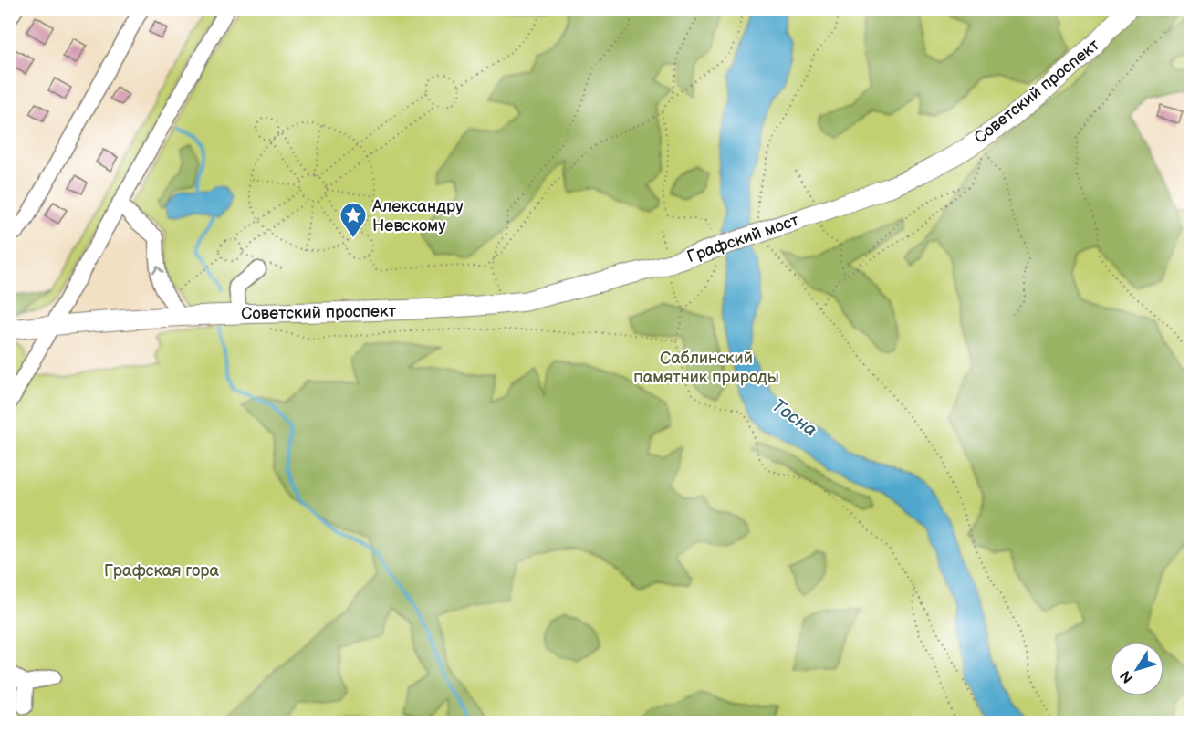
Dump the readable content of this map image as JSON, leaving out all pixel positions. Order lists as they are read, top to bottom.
{
  "streets": {
    "main road": ["Советский проспект", "Графский мост"]
  },
  "crossings": [
    ["Советский проспект", "Графский мост"]
  ],
  "water": ["Тосна"],
  "parks": ["Саблинский памятник природы", "Графская гора"],
  "places": {
    "place": ["Александру Невскому"]
  },
  "north": "bottom left"
}
